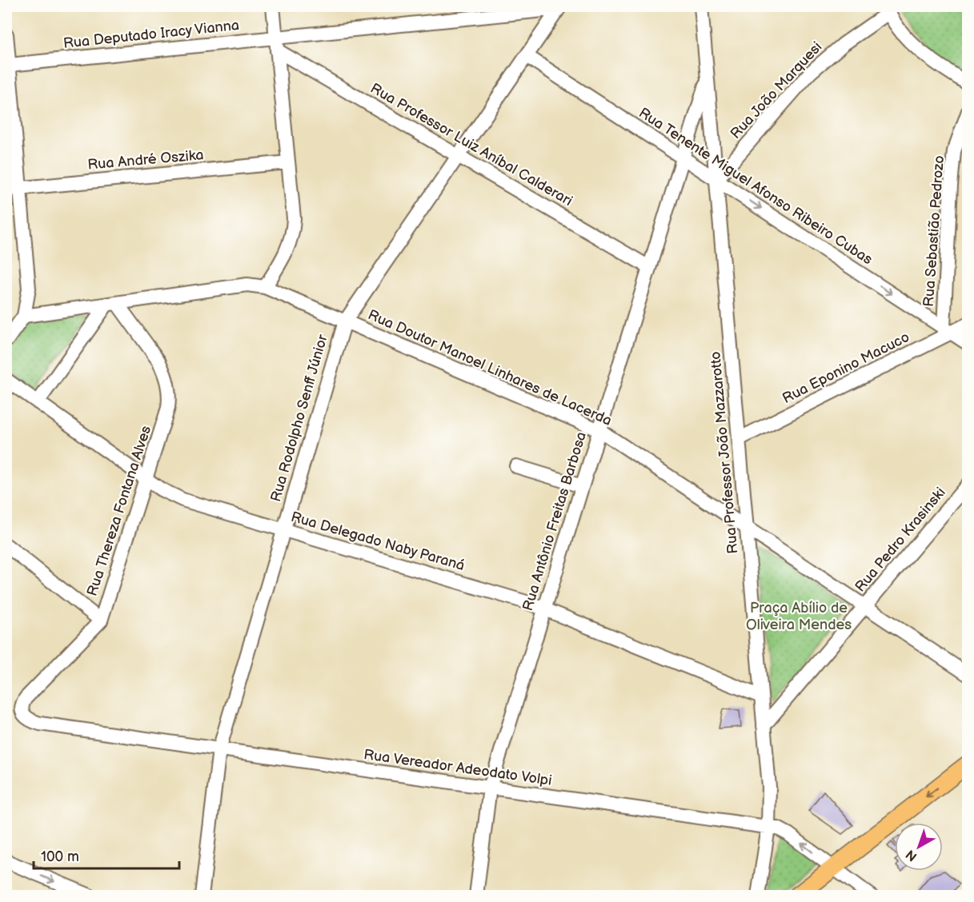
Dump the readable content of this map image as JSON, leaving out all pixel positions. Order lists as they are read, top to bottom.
{
  "streets": {
    "street": [
      "Rua Deputado Iracy Vianna",
      "Rua João Marquesi",
      "Rua Professor Luiz Aníbal Calderari",
      "Rua André Oszika",
      "Rua Tenente Miguel Afonso Ribeiro Cubas",
      "Rua Sebastião Pedrozo",
      "Rua Doutor Manoel Linhares de Lacerda",
      "Rua Eponino Macuco",
      "Rua Rodolpho Senff Júnior",
      "Rua Professor João Mazzarotto",
      "Rua Thereza Fontana Alves",
      "Rua Antônio Freitas Barbosa",
      "Rua Pedro Krasinski",
      "Rua Delegado Naby Paraná",
      "Rua Vereador Adeodato Volpi"
    ]
  },
  "crossings": [
    ["Rua Deputado Iracy Vianna", "Rua Professor Luiz Aníbal Calderari"],
    ["Rua Deputado Iracy Vianna", "Rua Rodolpho Senff Júnior"],
    ["Rua João Marquesi", "Rua Tenente Miguel Afonso Ribeiro Cubas"],
    ["Rua João Marquesi", "Rua Professor João Mazzarotto"],
    ["Rua Professor Luiz Aníbal Calderari", "Rua Rodolpho Senff Júnior"],
    ["Rua Professor Luiz Aníbal Calderari", "Rua Antônio Freitas Barbosa"],
    ["Rua Tenente Miguel Afonso Ribeiro Cubas", "Rua Sebastião Pedrozo"],
    ["Rua Tenente Miguel Afonso Ribeiro Cubas", "Rua Eponino Macuco"],
    ["Rua Tenente Miguel Afonso Ribeiro Cubas", "Rua Rodolpho Senff Júnior"],
    ["Rua Tenente Miguel Afonso Ribeiro Cubas", "Rua Professor João Mazzarotto"],
    ["Rua Tenente Miguel Afonso Ribeiro Cubas", "Rua Antônio Freitas Barbosa"],
    ["Rua Sebastião Pedrozo", "Rua Eponino Macuco"],
    ["Rua Doutor Manoel Linhares de Lacerda", "Rua Rodolpho Senff Júnior"],
    ["Rua Doutor Manoel Linhares de Lacerda", "Rua Professor João Mazzarotto"],
    ["Rua Doutor Manoel Linhares de Lacerda", "Rua Thereza Fontana Alves"],
    ["Rua Doutor Manoel Linhares de Lacerda", "Rua Antônio Freitas Barbosa"],
    ["Rua Doutor Manoel Linhares de Lacerda", "Rua Pedro Krasinski"],
    ["Rua Eponino Macuco", "Rua Professor João Mazzarotto"],
    ["Rua Rodolpho Senff Júnior", "Rua Delegado Naby Paraná"],
    ["Rua Rodolpho Senff Júnior", "Rua Vereador Adeodato Volpi"],
    ["Rua Professor João Mazzarotto", "Rua Antônio Freitas Barbosa"],
    ["Rua Professor João Mazzarotto", "Rua Pedro Krasinski"],
    ["Rua Professor João Mazzarotto", "Rua Delegado Naby Paraná"],
    ["Rua Professor João Mazzarotto", "Rua Vereador Adeodato Volpi"],
    ["Rua Thereza Fontana Alves", "Rua Delegado Naby Paraná"],
    ["Rua Thereza Fontana Alves", "Rua Vereador Adeodato Volpi"],
    ["Rua Antônio Freitas Barbosa", "Rua Delegado Naby Paraná"],
    ["Rua Antônio Freitas Barbosa", "Rua Vereador Adeodato Volpi"]
  ],
  "one_way": ["Rua Tenente Miguel Afonso Ribeiro Cubas"],
  "parks": ["Praça Abílio de Oliveira Mendes"],
  "scale_bar": "100 m",
  "north": "bottom left"
}
